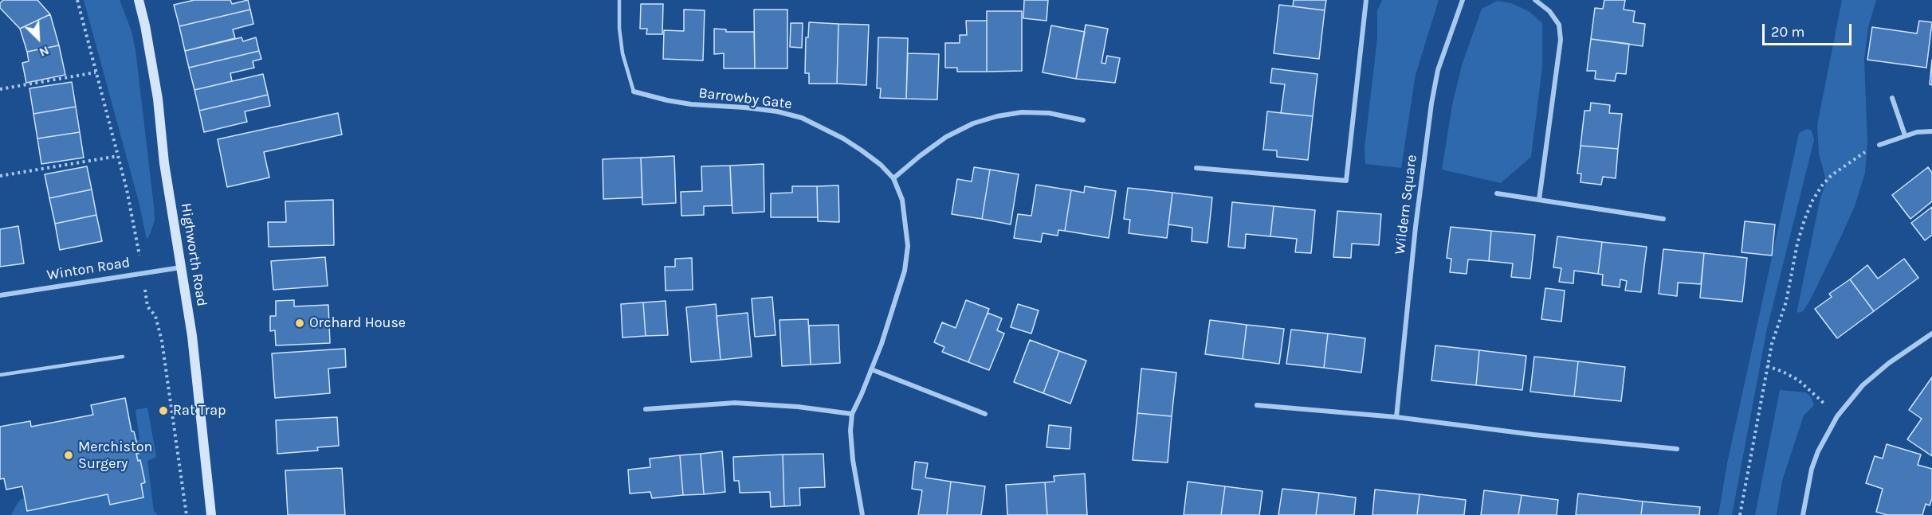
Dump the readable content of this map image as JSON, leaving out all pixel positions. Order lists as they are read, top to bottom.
{
  "streets": {
    "main road": ["Highworth Road"],
    "street": ["Barrowby Gate", "Wildern Square", "Winton Road"]
  },
  "crossings": [
    ["Highworth Road", "Winton Road"]
  ],
  "places": ["Orchard House", "Rat Trap", "Merchiston Surgery"],
  "scale_bar": "20 m",
  "north": "bottom right"
}
